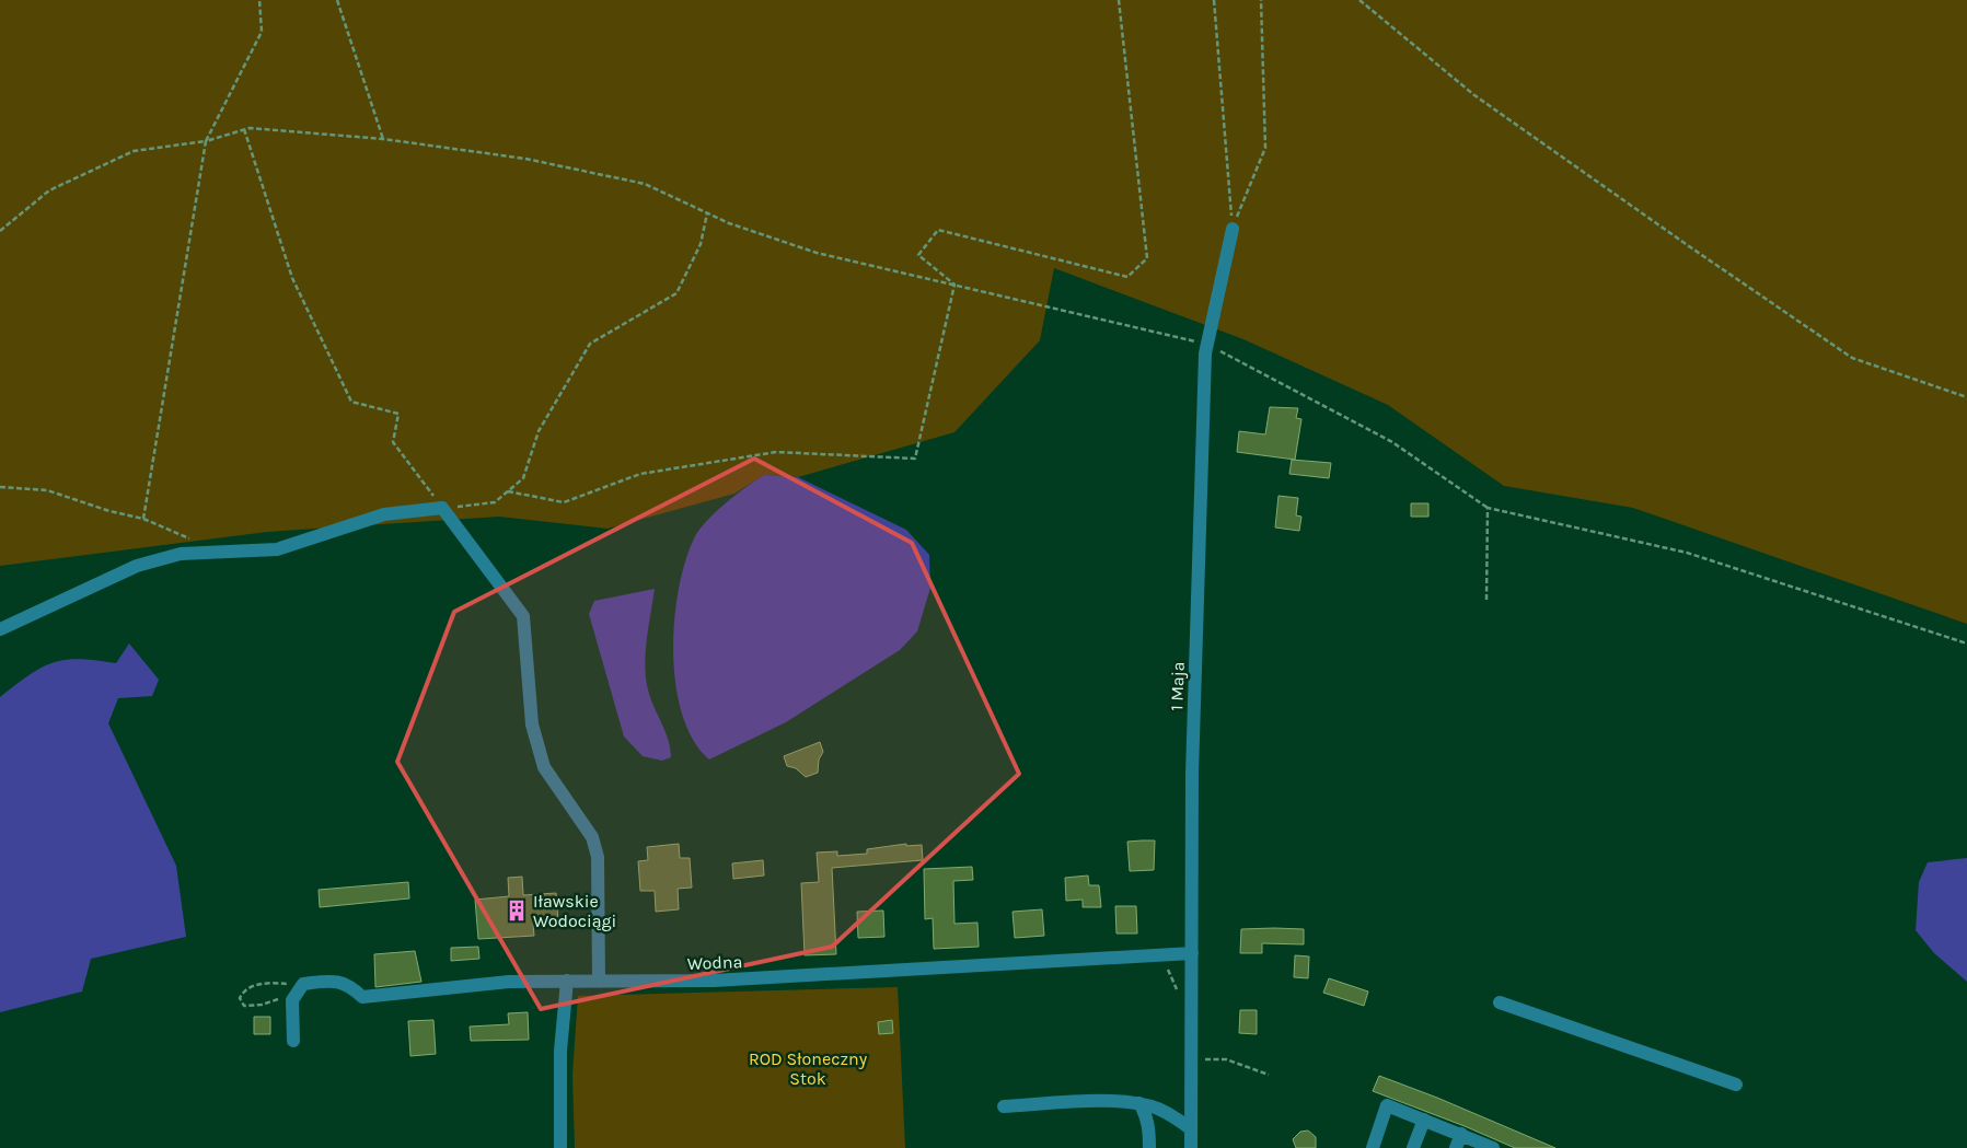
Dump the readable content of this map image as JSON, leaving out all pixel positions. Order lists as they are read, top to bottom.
{
  "streets": {
    "street": ["1 Maja", "Wodna"]
  },
  "crossings": [
    ["1 Maja", "Wodna"]
  ],
  "parks": ["ROD Słoneczny Stok"],
  "places": {
    "building": ["Iławskie Wodociągi"]
  }
}
